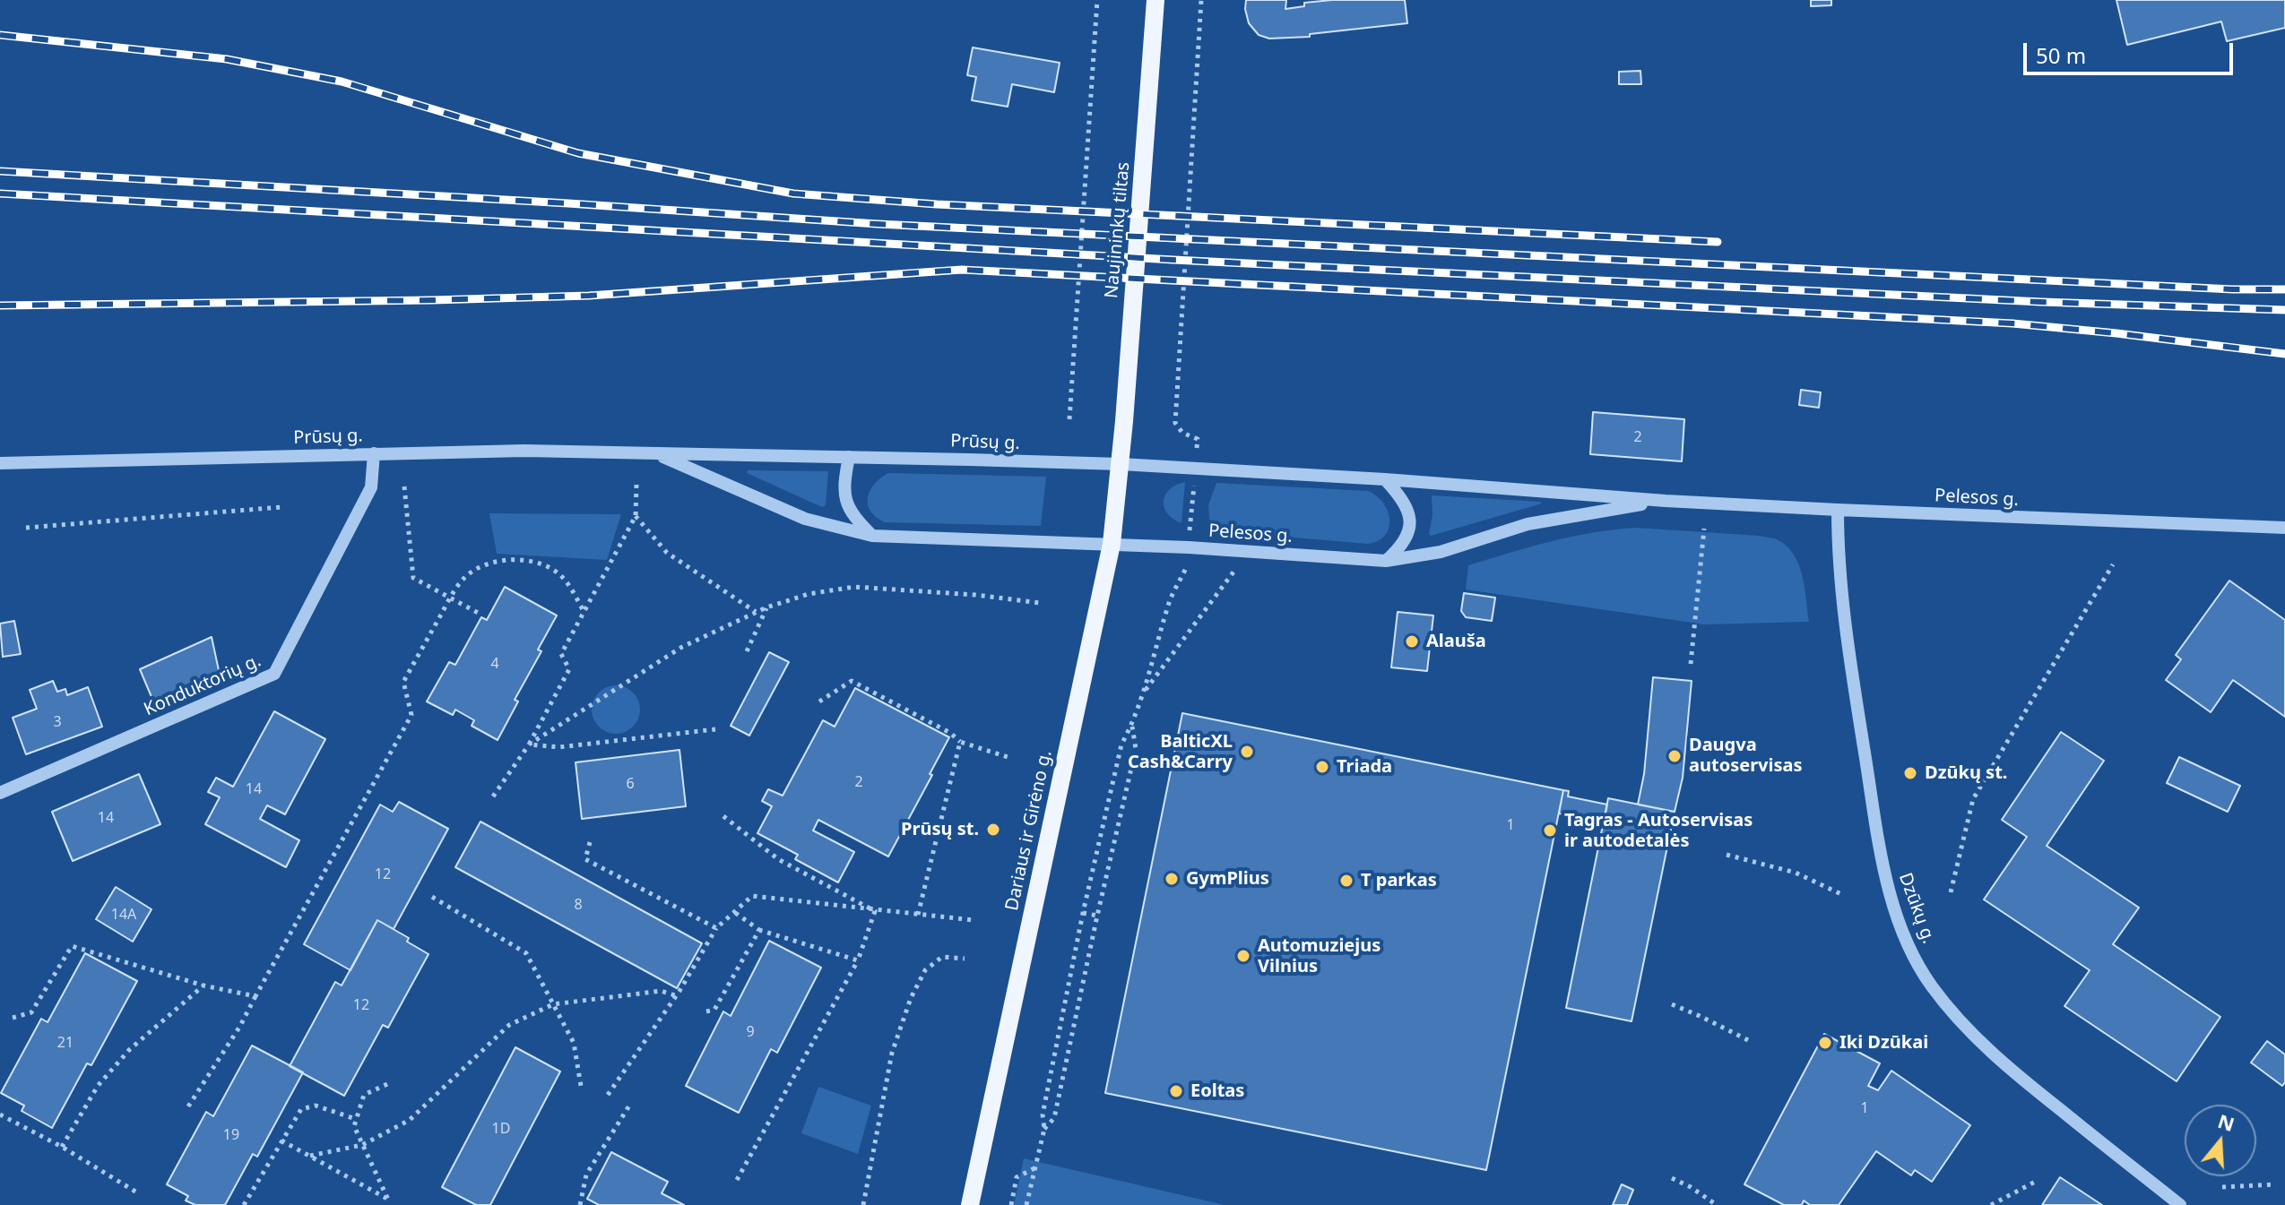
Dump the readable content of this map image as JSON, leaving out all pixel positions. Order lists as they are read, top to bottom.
{
  "streets": {
    "main road": ["Naujininkų tiltas", "Dariaus ir Girėno g."],
    "street": [
      "Prūsų g.",
      "Pelesos g.",
      "Konduktorių g.",
      "Dzūkų g."
    ]
  },
  "crossings": [
    ["Naujininkų tiltas", "Prūsų g."],
    ["Naujininkų tiltas", "Pelesos g."],
    ["Naujininkų tiltas", "Dariaus ir Girėno g."],
    ["Prūsų g.", "Pelesos g."],
    ["Prūsų g.", "Konduktorių g."],
    ["Prūsų g.", "Dariaus ir Girėno g."],
    ["Pelesos g.", "Dariaus ir Girėno g."],
    ["Pelesos g.", "Dzūkų g."]
  ],
  "places": [
    "Alauša",
    "BalticXL Cash&Carry",
    "Daugva autoservisas",
    "Triada",
    "Dzūkų st.",
    "Prūsų st.",
    "Tagras - Autoservisas ir autodetalės",
    "GymPlius",
    "T parkas",
    "Automuziejus Vilnius",
    "Iki Dzūkai",
    "Eoltas"
  ],
  "house_numbers": [
    "2",
    "4",
    "3",
    "2",
    "6",
    "14",
    "14",
    "1",
    "12",
    "8",
    "14A",
    "12",
    "9",
    "21",
    "1",
    "1D",
    "19"
  ],
  "scale_bar": "50 m",
  "north": "top"
}
